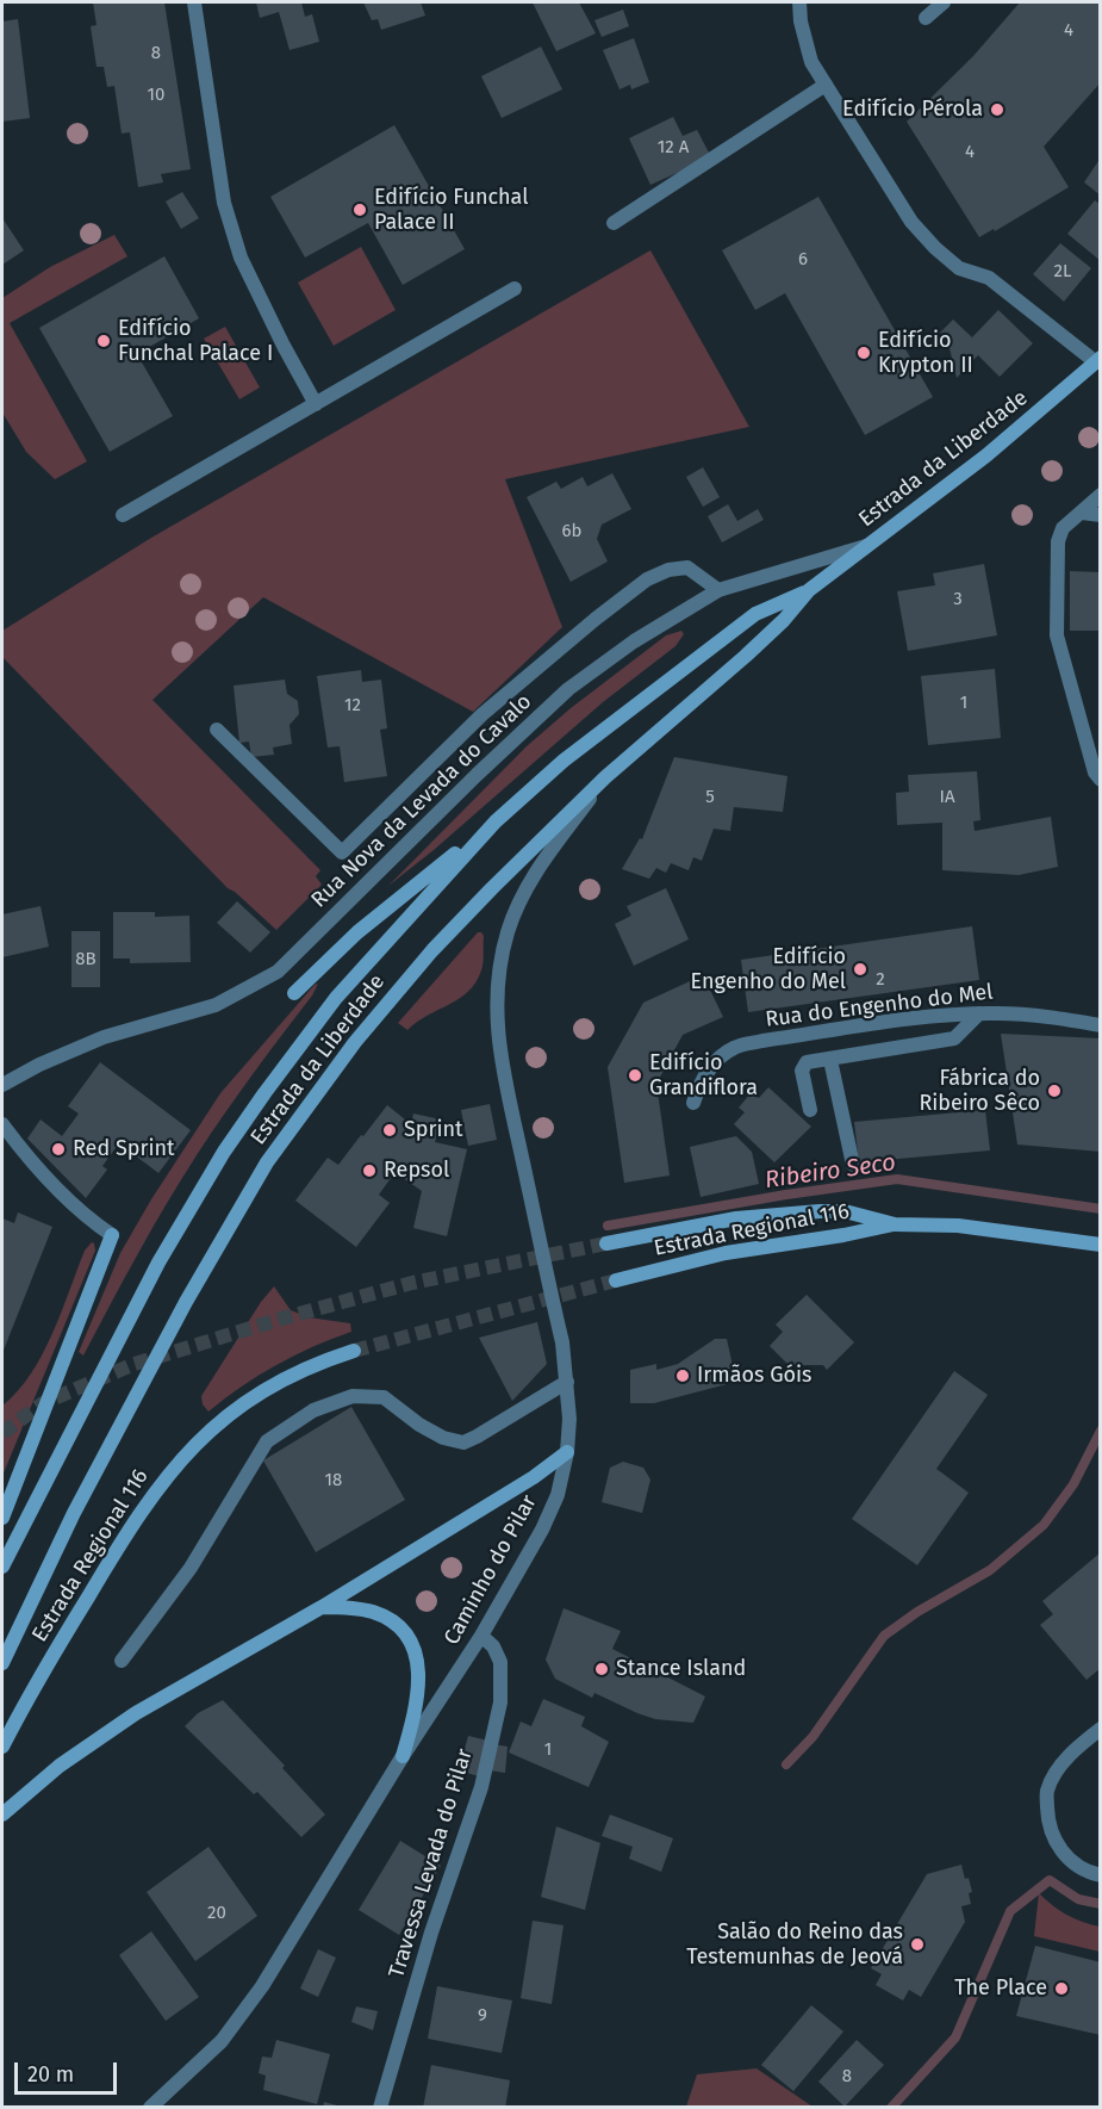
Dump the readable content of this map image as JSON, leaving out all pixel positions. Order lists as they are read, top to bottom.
{
  "streets": {
    "main road": ["Estrada da Liberdade", "Estrada Regional 116"],
    "street": [
      "Rua Nova da Levada do Cavalo",
      "Rua do Engenho do Mel",
      "Caminho do Pilar",
      "Travessa Levada do Pilar"
    ]
  },
  "crossings": [
    ["Estrada da Liberdade", "Rua Nova da Levada do Cavalo"],
    ["Estrada da Liberdade", "Caminho do Pilar"],
    ["Caminho do Pilar", "Travessa Levada do Pilar"]
  ],
  "water": ["Ribeiro Seco"],
  "places": [
    "Edifício Pérola",
    "Edifício Funchal Palace II",
    "Edifício Funchal Palace I",
    "Edifício Krypton II",
    "Edifício Engenho do Mel",
    "Edifício Grandiflora",
    "Fábrica do Ribeiro Sêco",
    "Sprint",
    "Red Sprint",
    "Repsol",
    "Irmãos Góis",
    "Stance Island",
    "Salão do Reino das Testemunhas de Jeová",
    "The Place"
  ],
  "house_numbers": [
    "4",
    "8",
    "10",
    "12 A",
    "4",
    "6",
    "2L",
    "6b",
    "3",
    "1",
    "12",
    "5",
    "IA",
    "8B",
    "2",
    "18",
    "1",
    "20",
    "9",
    "8"
  ],
  "scale_bar": "20 m"
}
